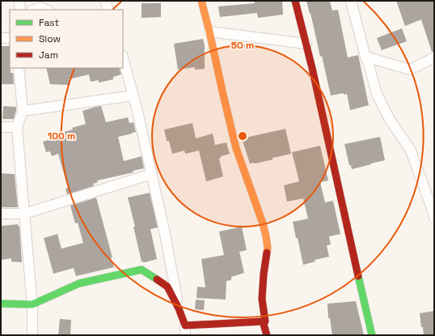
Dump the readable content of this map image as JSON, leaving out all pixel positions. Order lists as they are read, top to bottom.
{
  "legend": ["Fast", "Slow", "Jam"],
  "rings": ["50 m", "100 m"]
}
